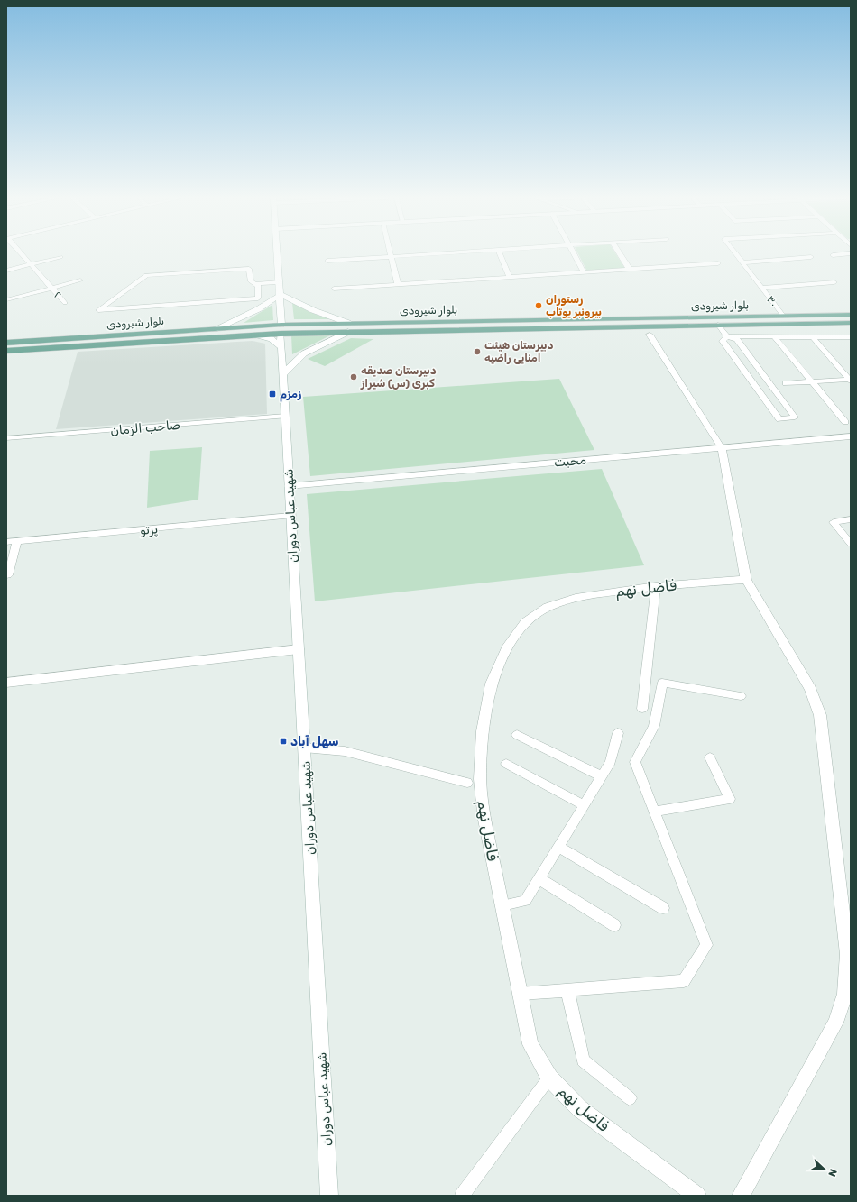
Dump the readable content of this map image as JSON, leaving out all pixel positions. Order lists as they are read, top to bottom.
{
  "streets": {
    "main road": ["بلوار شیرودی"],
    "street": [
      "۲",
      "۳۰",
      "صاحب الزمان",
      "محبت",
      "شهید عباس دوران",
      "پرتو",
      "فاضل نهم"
    ]
  },
  "crossings": [
    ["۳۰", "بلوار شیرودی"],
    ["بلوار شیرودی", "شهید عباس دوران"],
    ["صاحب الزمان", "شهید عباس دوران"],
    ["محبت", "شهید عباس دوران"],
    ["شهید عباس دوران", "پرتو"]
  ],
  "places": {
    "other": ["رستوران بیرونبر یوتاب", "دبیرستان هیئت امنایی راضیه", "دبیرستان صدیقه کبری (س) شیراز"],
    "transit": ["زمزم", "سهل آباد"]
  },
  "north": "right"
}
